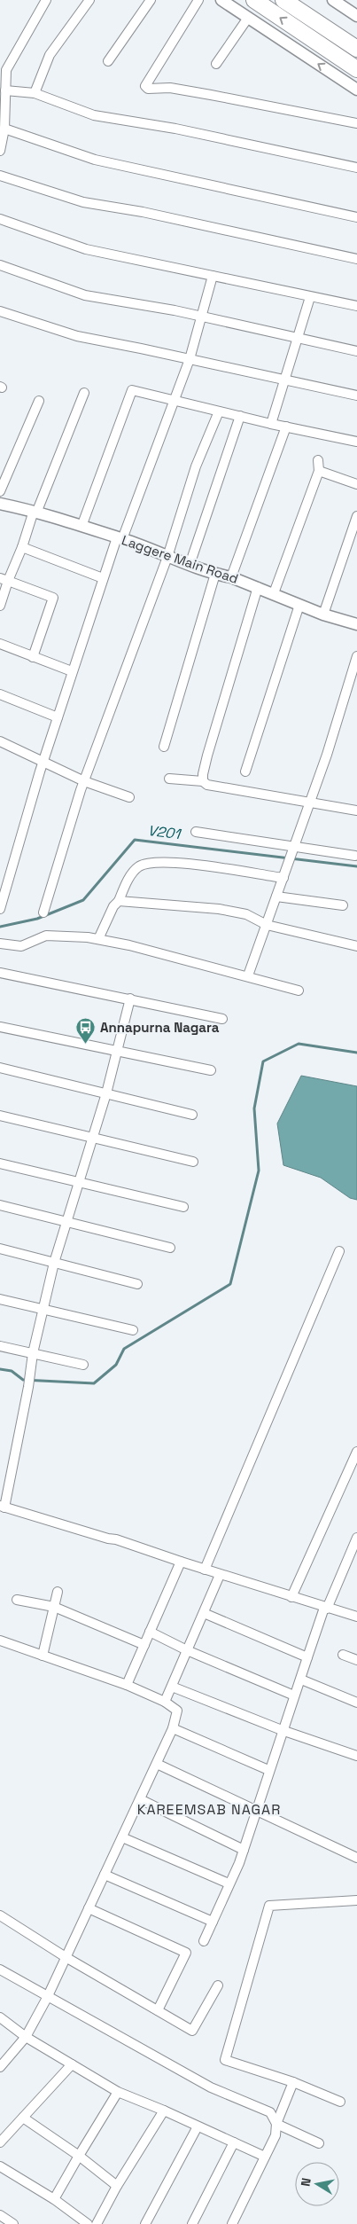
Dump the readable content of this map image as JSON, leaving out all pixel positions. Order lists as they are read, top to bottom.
{
  "streets": {
    "street": ["Laggere Main Road"]
  },
  "districts": ["KAREEMSAB NAGAR"],
  "water": ["V201"],
  "places": {
    "bus stop": ["Annapurna Nagara"]
  },
  "north": "left"
}
